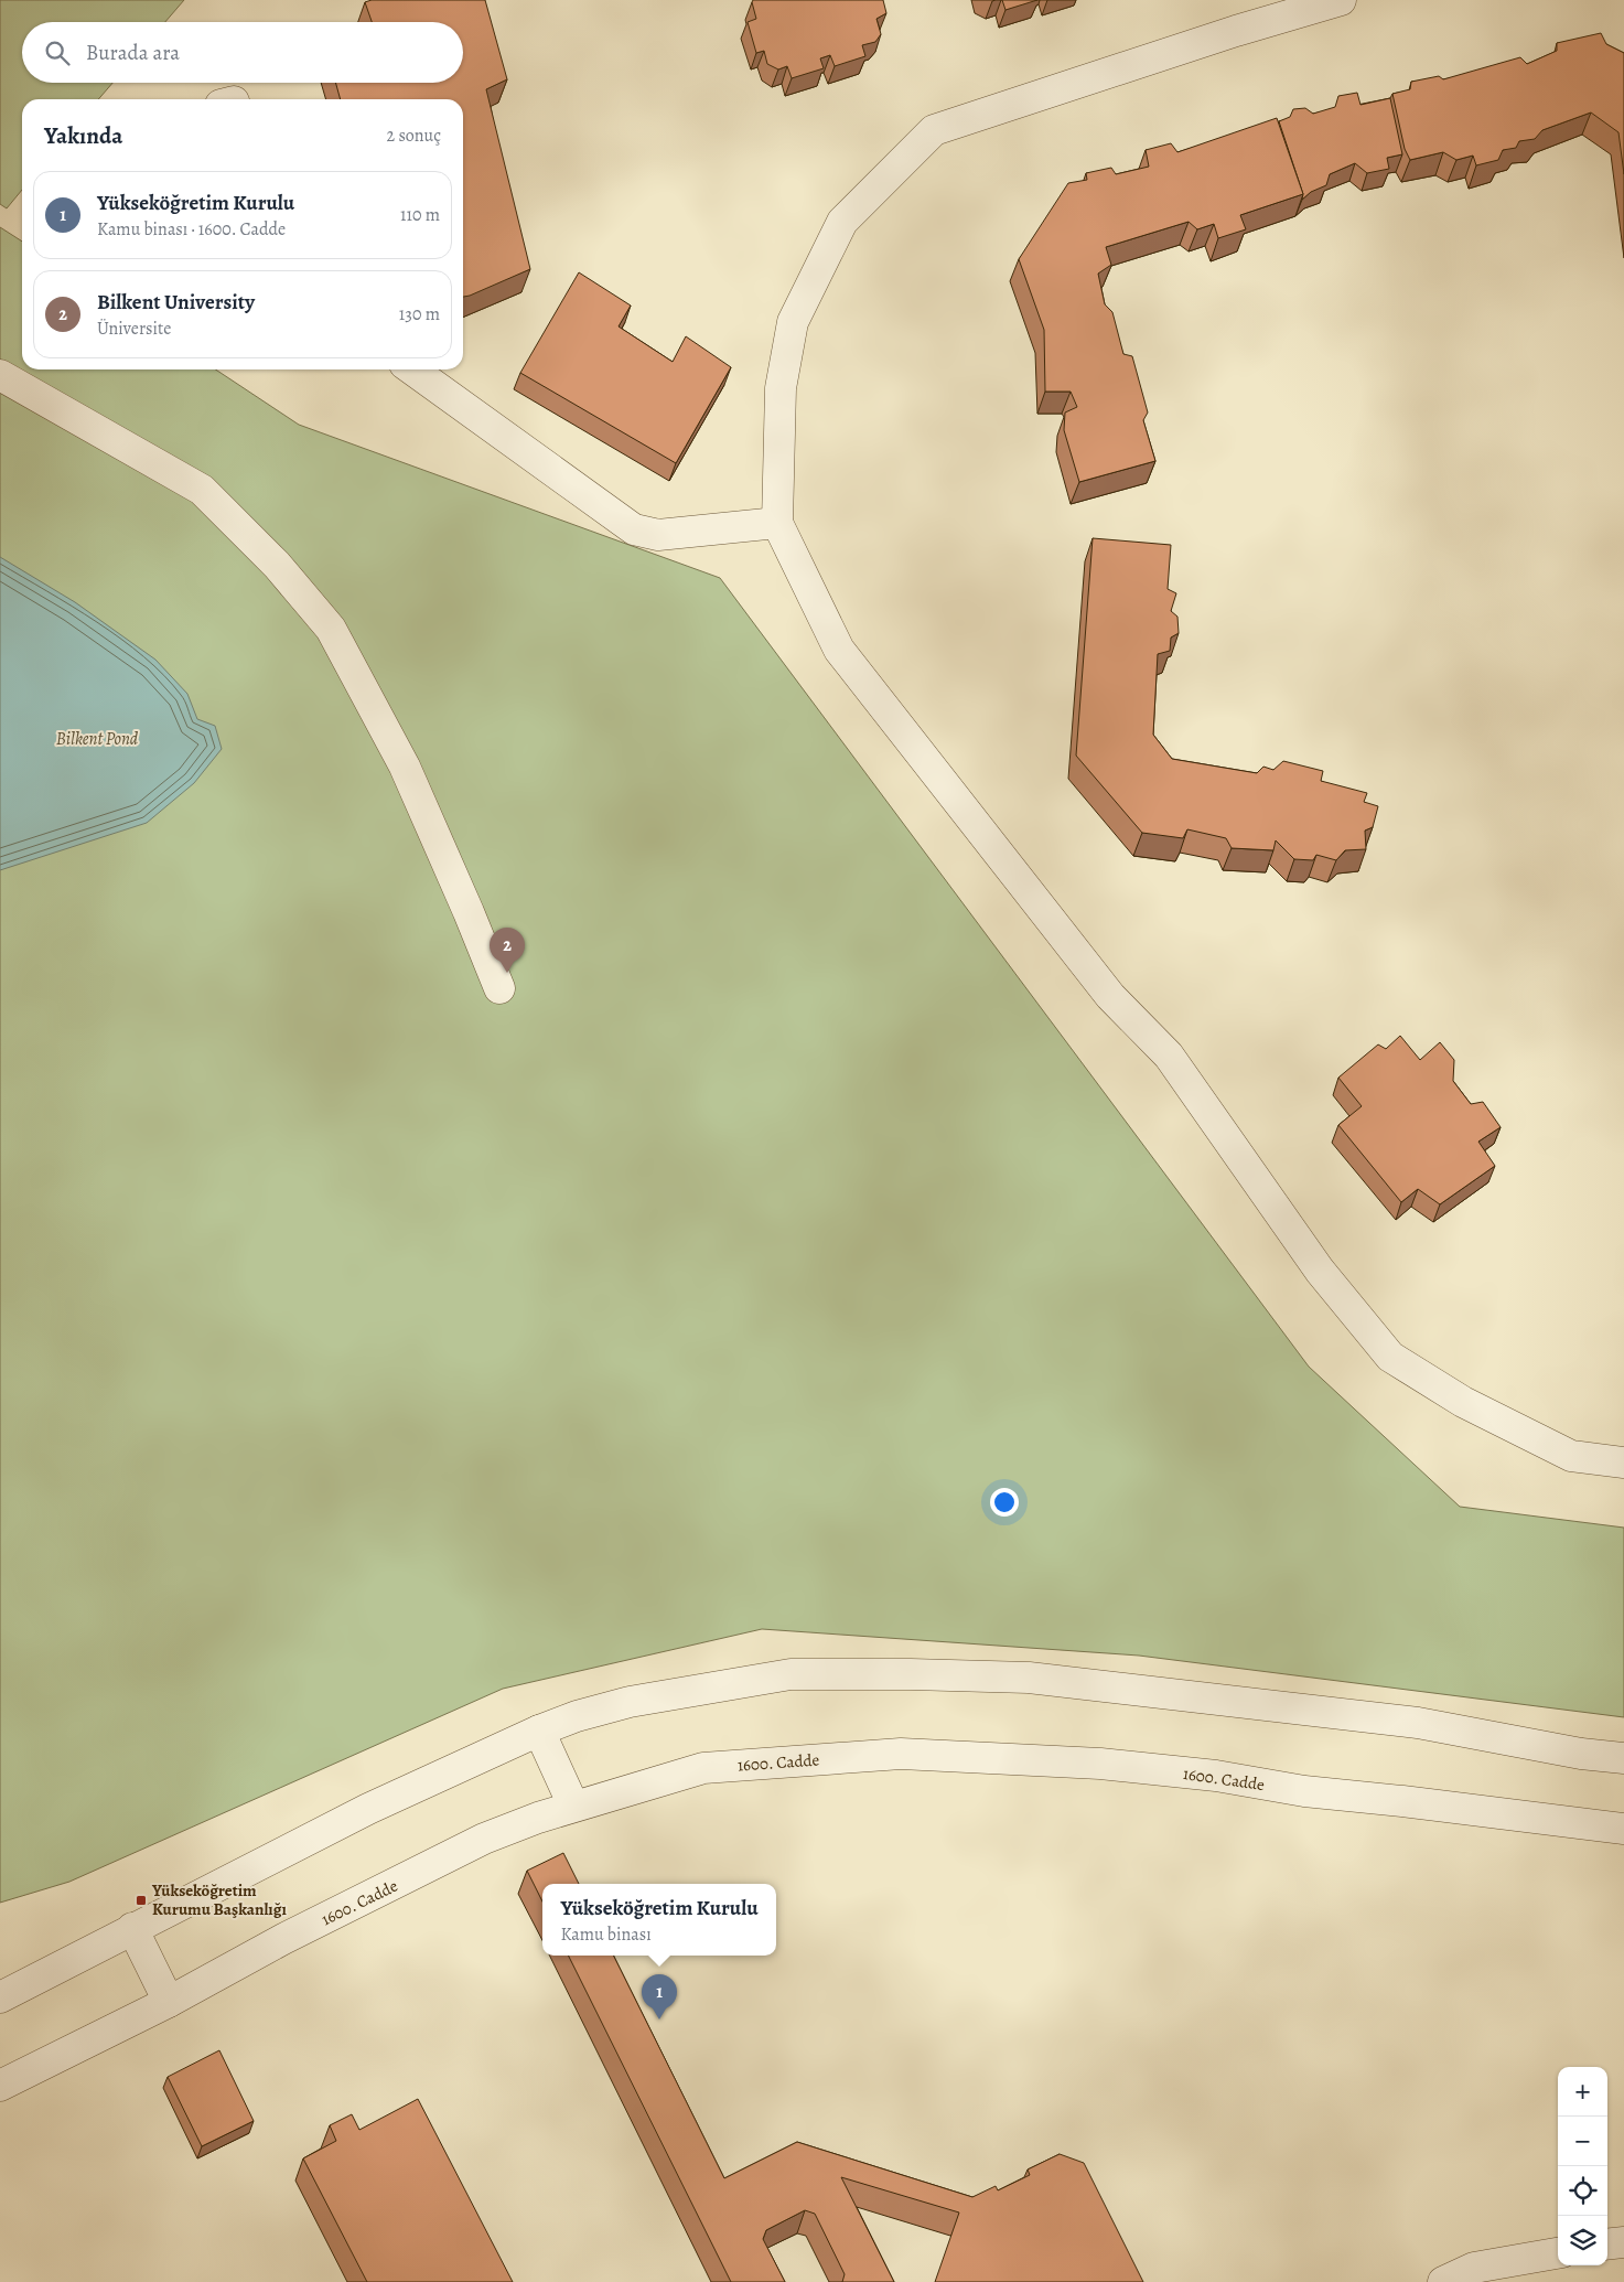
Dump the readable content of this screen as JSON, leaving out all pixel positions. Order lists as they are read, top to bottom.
{
  "streets": {
    "street": ["1600. Cadde"]
  },
  "water": ["Bilkent Pond"],
  "places": {
    "transit": ["Yükseköğretim Kurumu Başkanlığı"]
  },
  "page": {
    "search": "Burada ara",
    "heading": ["Yakında", "2 sonuç"],
    "list": [
      {
        "mark": "1",
        "name": "Yükseköğretim Kurulu",
        "note": "Kamu binası · 1600. Cadde",
        "value": "110 m"
      },
      {
        "mark": "2",
        "name": "Bilkent University",
        "note": "Üniversite",
        "value": "130 m"
      }
    ],
    "pins": ["2", "1"],
    "popup": ["Yükseköğretim Kurulu", "Kamu binası"],
    "map_buttons": ["+", "−"]
  }
}
